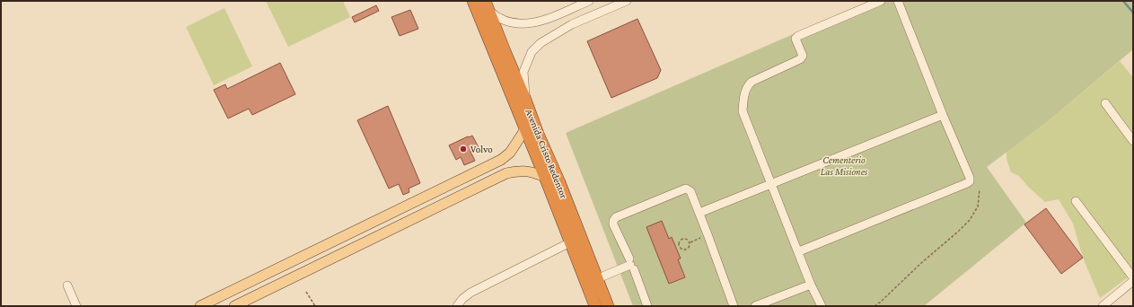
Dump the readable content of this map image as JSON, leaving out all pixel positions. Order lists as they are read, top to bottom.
{
  "streets": {
    "highway": ["Avenida Cristo Redentor"]
  },
  "parks": ["Cementerio Las Misiones"],
  "places": ["Volvo"]
}
